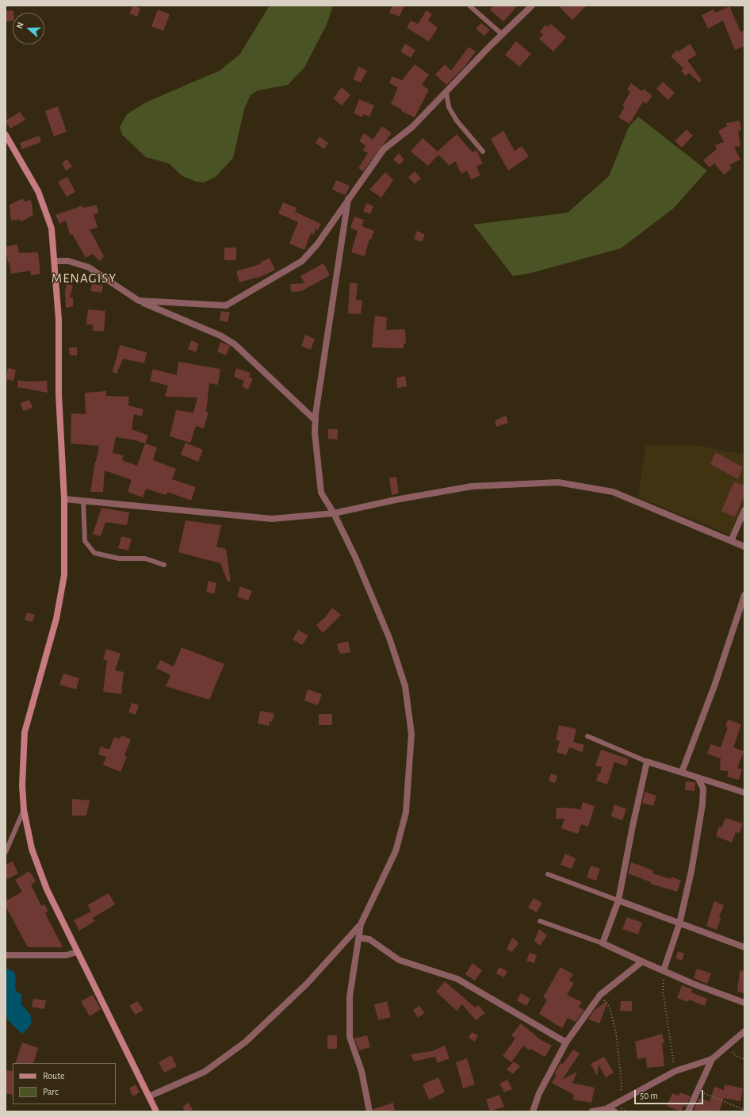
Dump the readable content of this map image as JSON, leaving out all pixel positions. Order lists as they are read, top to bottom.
{
  "districts": ["MENAGISY"],
  "legend": ["Route", "Parc"],
  "scale_bar": "50 m",
  "north": "left"
}
